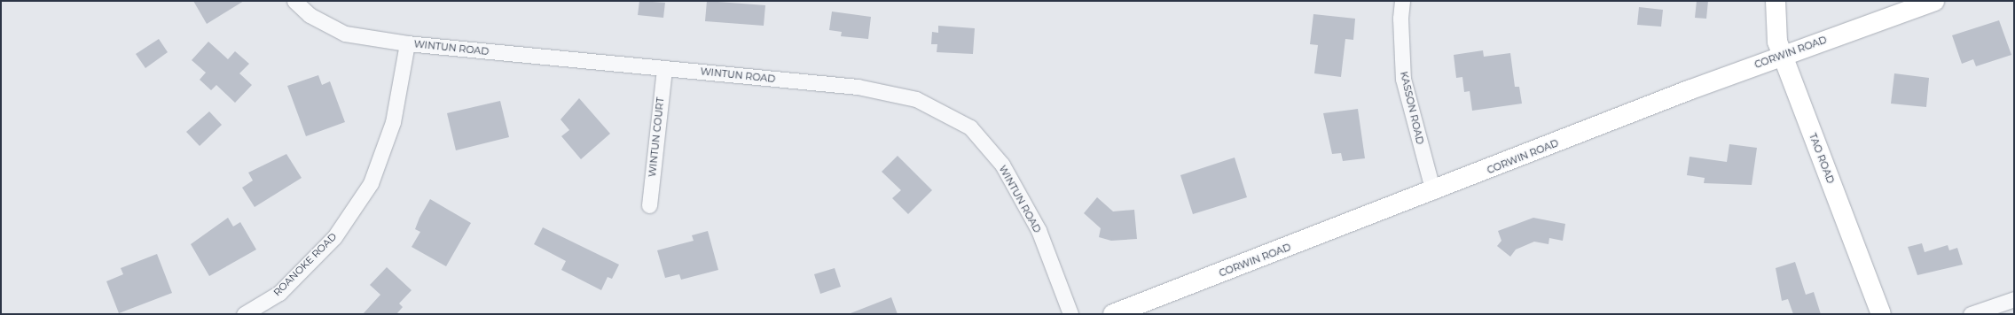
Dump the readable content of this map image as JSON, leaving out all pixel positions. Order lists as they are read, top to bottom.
{
  "streets": {
    "main road": ["CORWIN ROAD", "TAO ROAD"],
    "street": [
      "WINTUN ROAD",
      "KASSON ROAD",
      "WINTUN COURT",
      "ROANOKE ROAD"
    ]
  },
  "crossings": [
    ["WINTUN ROAD", "WINTUN COURT"],
    ["WINTUN ROAD", "ROANOKE ROAD"],
    ["CORWIN ROAD", "KASSON ROAD"],
    ["CORWIN ROAD", "TAO ROAD"]
  ]
}
